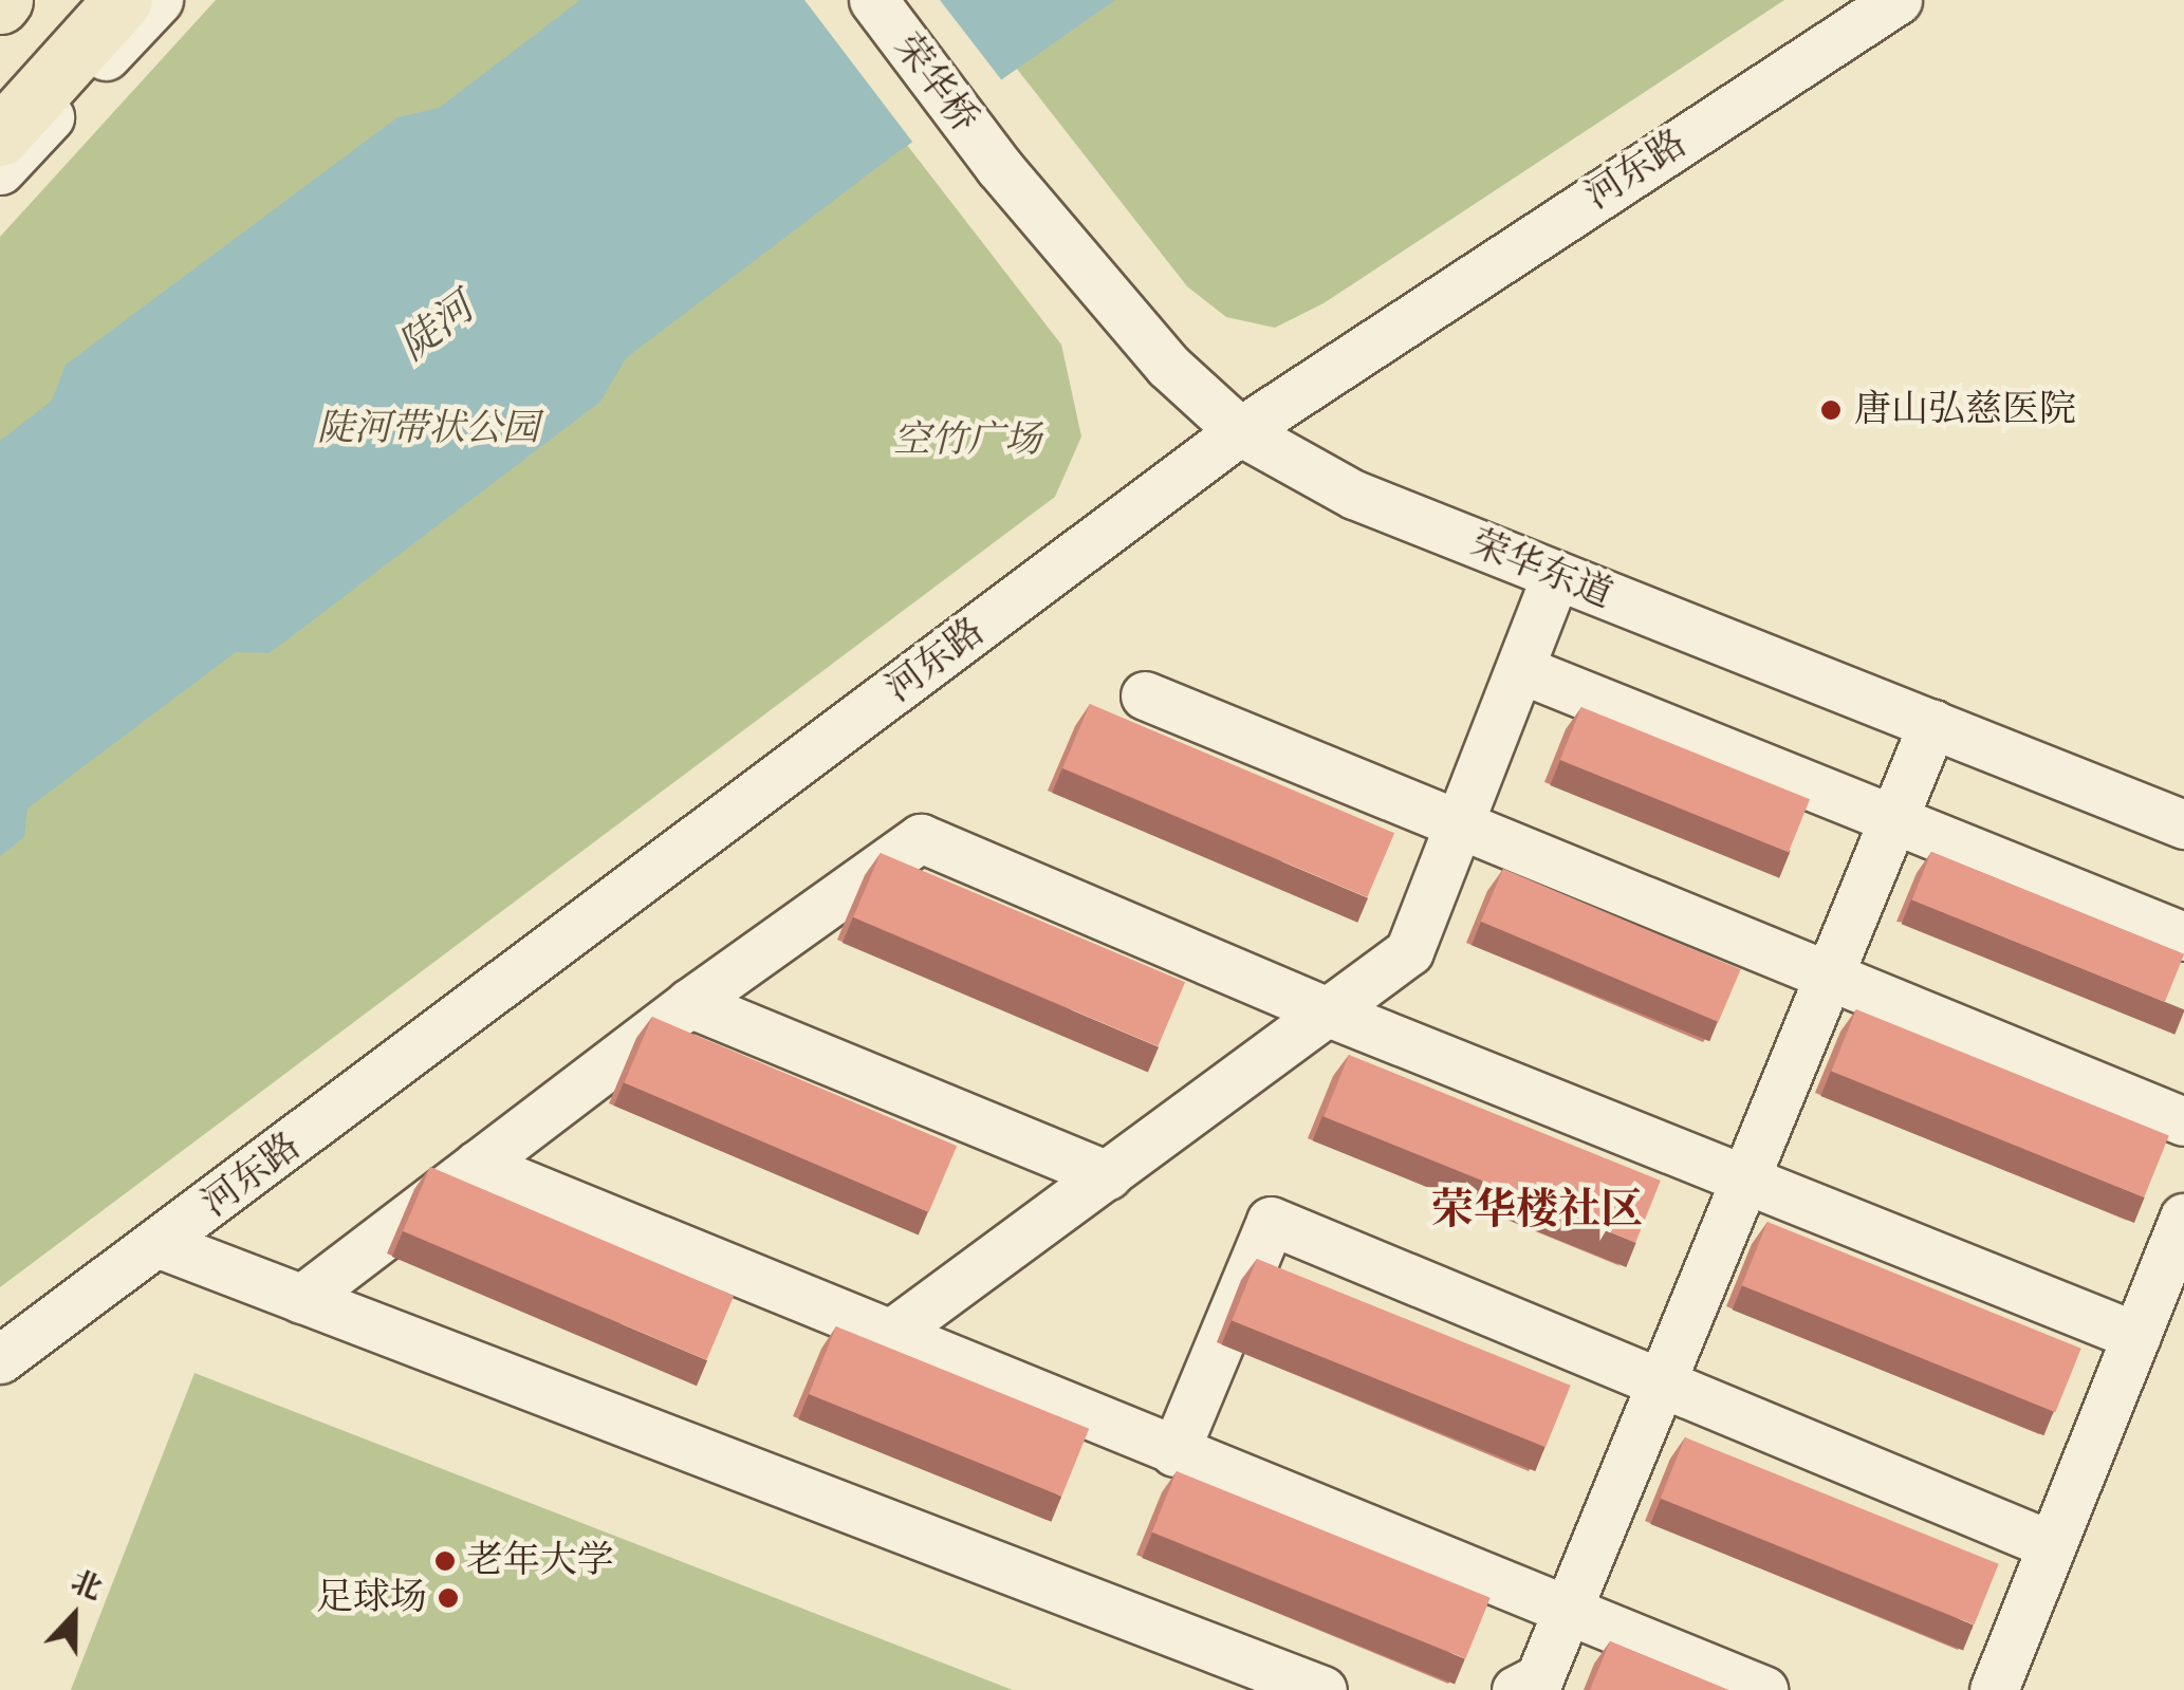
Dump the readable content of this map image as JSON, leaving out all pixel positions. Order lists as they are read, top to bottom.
{
  "streets": {
    "street": ["荣华桥", "河东路", "荣华东道"]
  },
  "crossings": [
    ["荣华桥", "荣华东道"],
    ["河东路", "荣华东道"]
  ],
  "districts": ["荣华楼社区"],
  "water": ["陡河"],
  "parks": ["陡河带状公园", "空竹广场"],
  "places": ["唐山弘慈医院", "老年大学", "足球场"],
  "north": "top"
}
